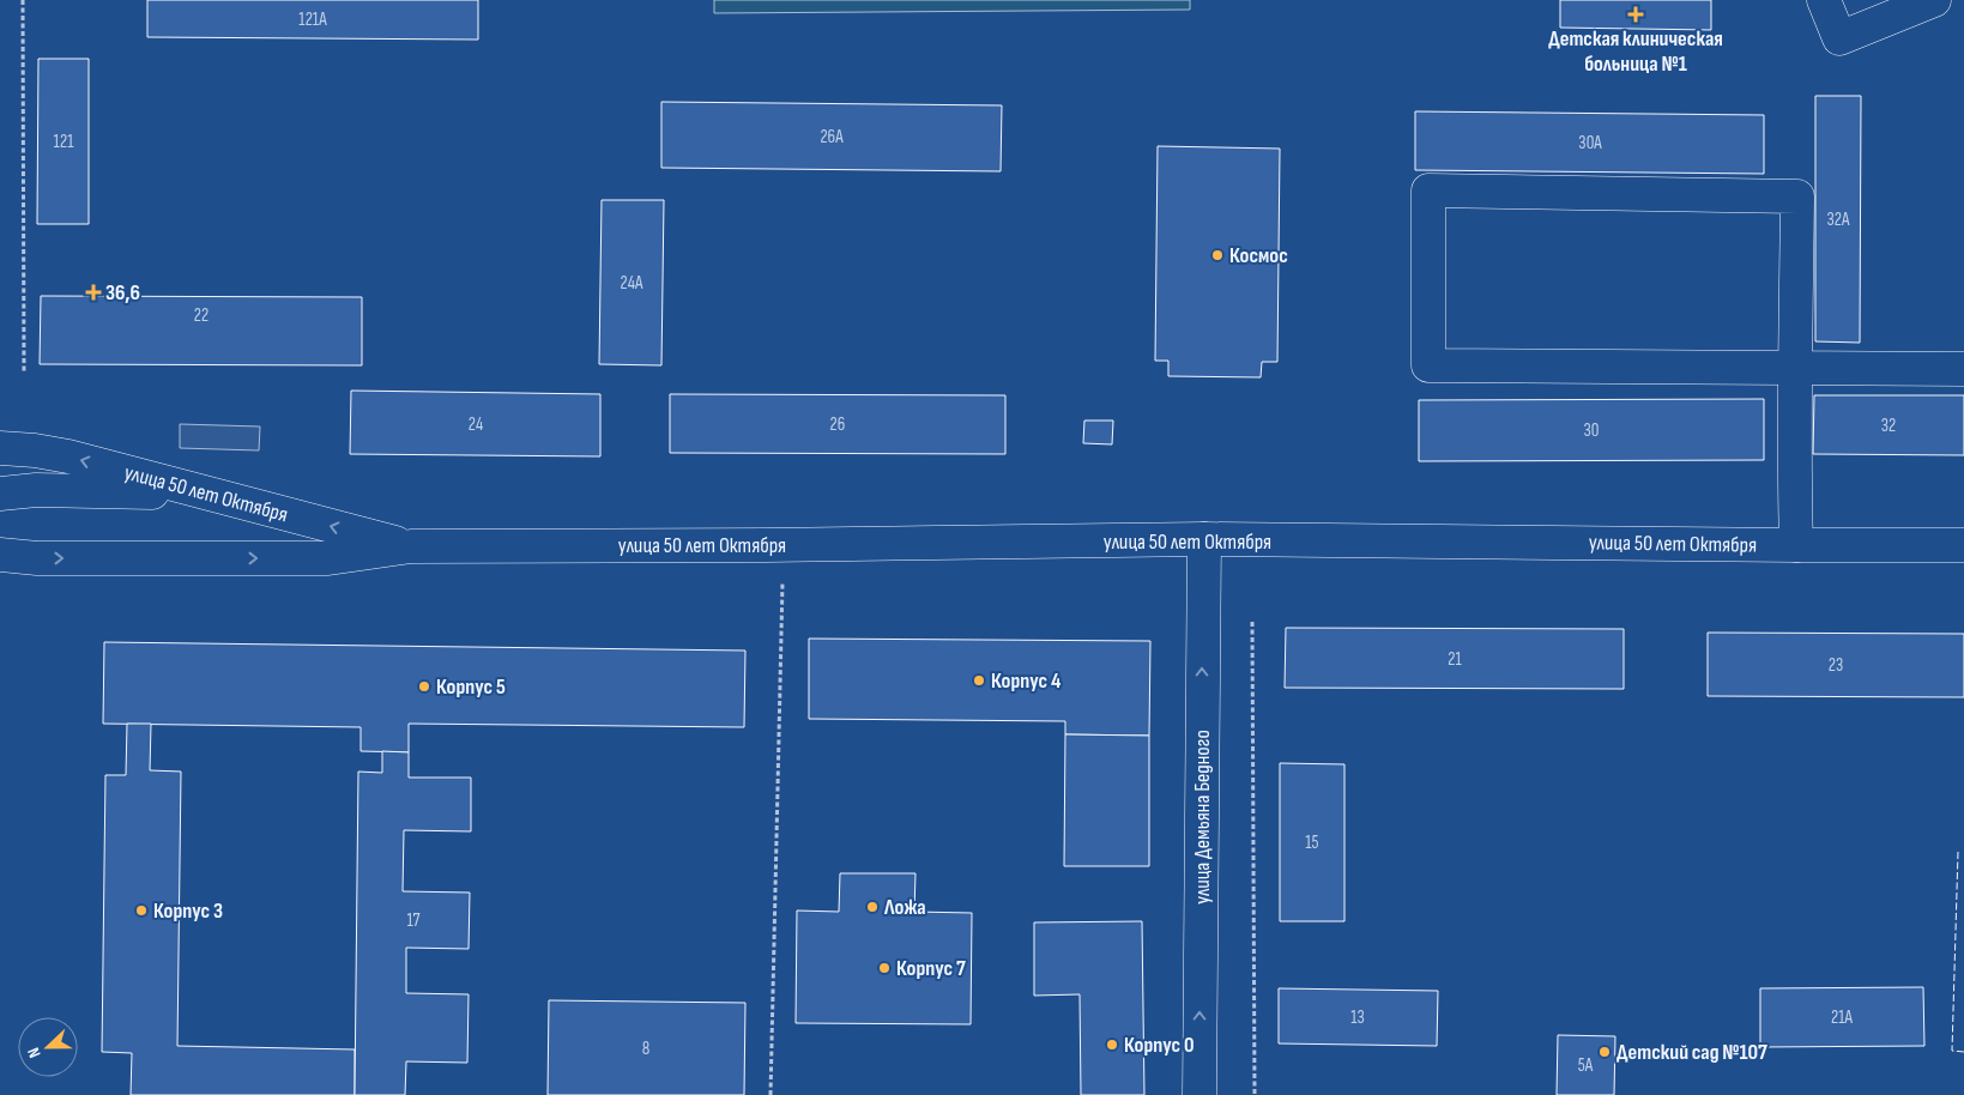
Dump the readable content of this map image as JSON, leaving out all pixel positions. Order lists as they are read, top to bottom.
{
  "streets": {
    "street": ["улица 50 лет Октября", "улица Демьяна Бедного"]
  },
  "crossings": [
    ["улица 50 лет Октября", "улица Демьяна Бедного"]
  ],
  "one_way": ["улица Демьяна Бедного"],
  "places": {
    "health": ["Детская клиническая больница №1", "36,6"],
    "other": [
      "Космос",
      "Корпус 4",
      "Корпус 5",
      "Ложа",
      "Корпус 3",
      "Корпус 7",
      "Корпус 0",
      "Детский сад №107"
    ]
  },
  "house_numbers": [
    "121А",
    "26А",
    "121",
    "30А",
    "32А",
    "24А",
    "22",
    "24",
    "26",
    "32",
    "30",
    "21",
    "23",
    "15",
    "17",
    "13",
    "21А",
    "8",
    "5А"
  ],
  "north": "left"
}
